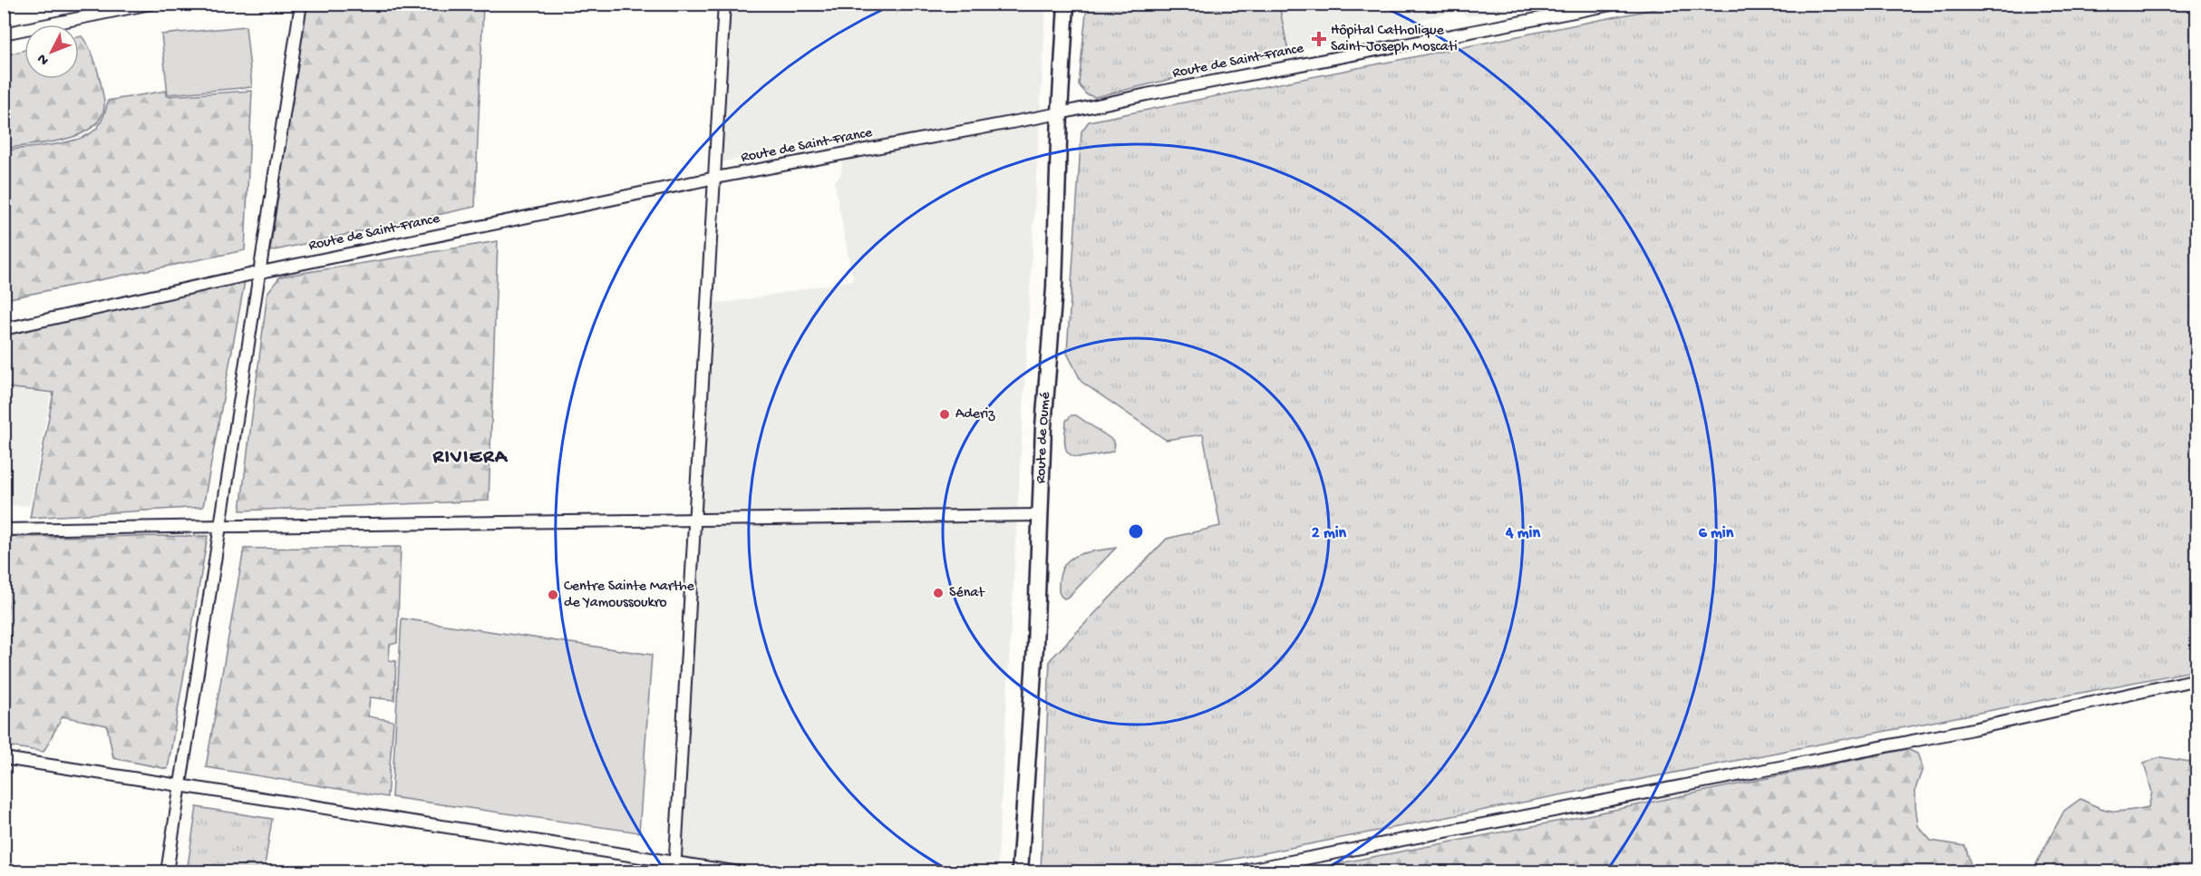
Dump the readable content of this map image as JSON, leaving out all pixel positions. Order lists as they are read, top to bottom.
{
  "streets": {
    "main road": ["Route de Oumé"],
    "street": ["Route de Saint-France"]
  },
  "crossings": [
    ["Route de Saint-France", "Route de Oumé"]
  ],
  "districts": ["RIVIERA"],
  "places": {
    "health": ["Hôpital Catholique Saint-Joseph Moscati"],
    "other": ["Aderiz", "Sénat", "Centre Sainte Marthe de Yamoussoukro"]
  },
  "north": "bottom left",
  "rings": ["2 min", "4 min", "6 min"]
}
